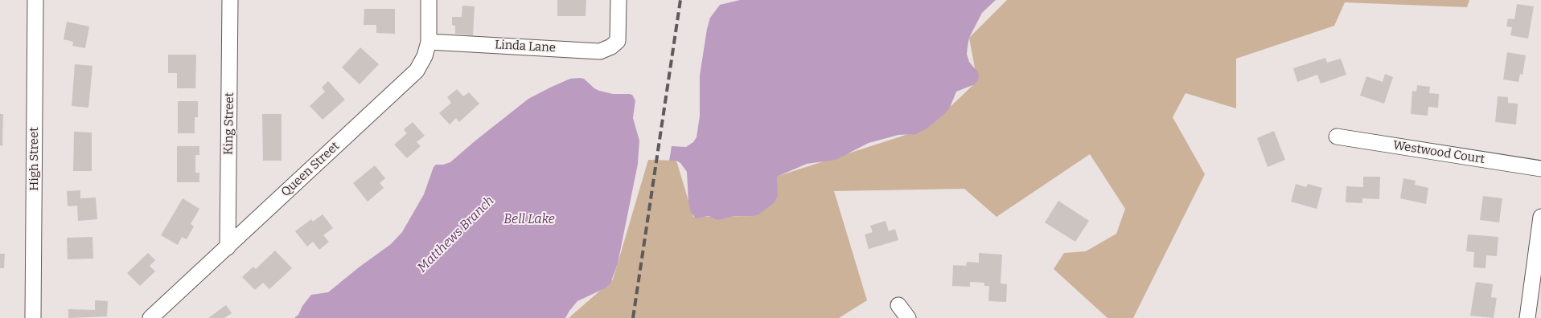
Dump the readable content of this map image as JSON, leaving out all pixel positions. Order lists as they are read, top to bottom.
{
  "streets": {
    "street": [
      "Linda Lane",
      "King Street",
      "Westwood Court",
      "High Street",
      "Queen Street"
    ]
  },
  "crossings": [
    ["Linda Lane", "Queen Street"],
    ["King Street", "Queen Street"]
  ],
  "water": ["Bell Lake", "Matthews Branch"]
}
